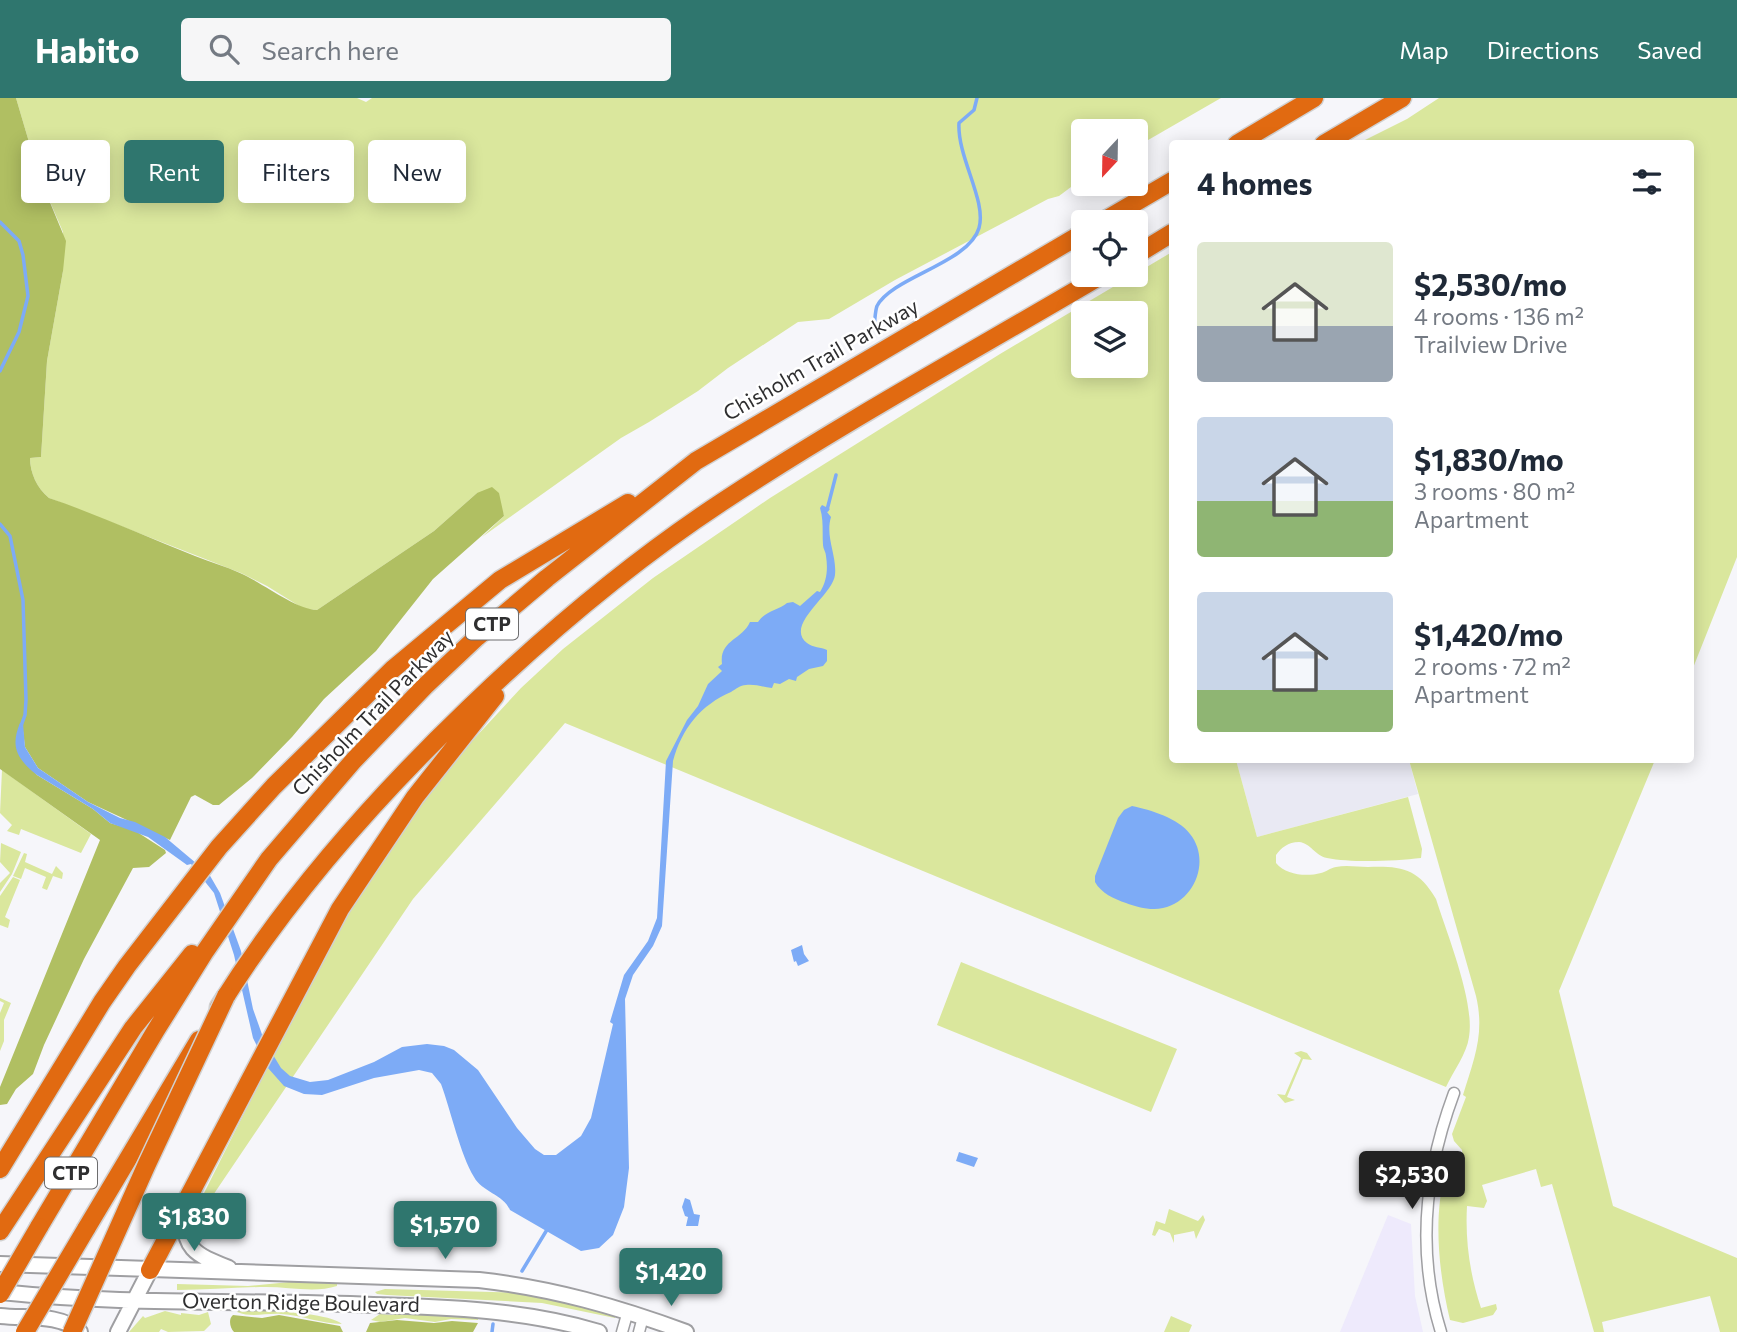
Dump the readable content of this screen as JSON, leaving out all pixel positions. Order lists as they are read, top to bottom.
{
  "streets": {
    "highway": ["Chisholm Trail Parkway", "CTP"],
    "street": ["Overton Ridge Boulevard"]
  },
  "crossings": [
    ["Chisholm Trail Parkway", "Overton Ridge Boulevard"]
  ],
  "north": "bottom",
  "page": {
    "header": "Habito",
    "search": "Search here",
    "nav": ["Map", "Directions", "Saved"],
    "chip": [
      "Buy",
      "Rent",
      "Filters",
      "New"
    ],
    "heading": "4 homes",
    "list": [
      {
        "name": "$2,530/mo",
        "note": "4 rooms · 136 m² · Trailview Drive"
      },
      {
        "name": "$1,830/mo",
        "note": "3 rooms · 80 m² · Apartment"
      },
      {
        "name": "$1,420/mo",
        "note": "2 rooms · 72 m² · Apartment"
      }
    ],
    "price": [
      "$2,530",
      "$1,830",
      "$1,570",
      "$1,420"
    ]
  }
}
